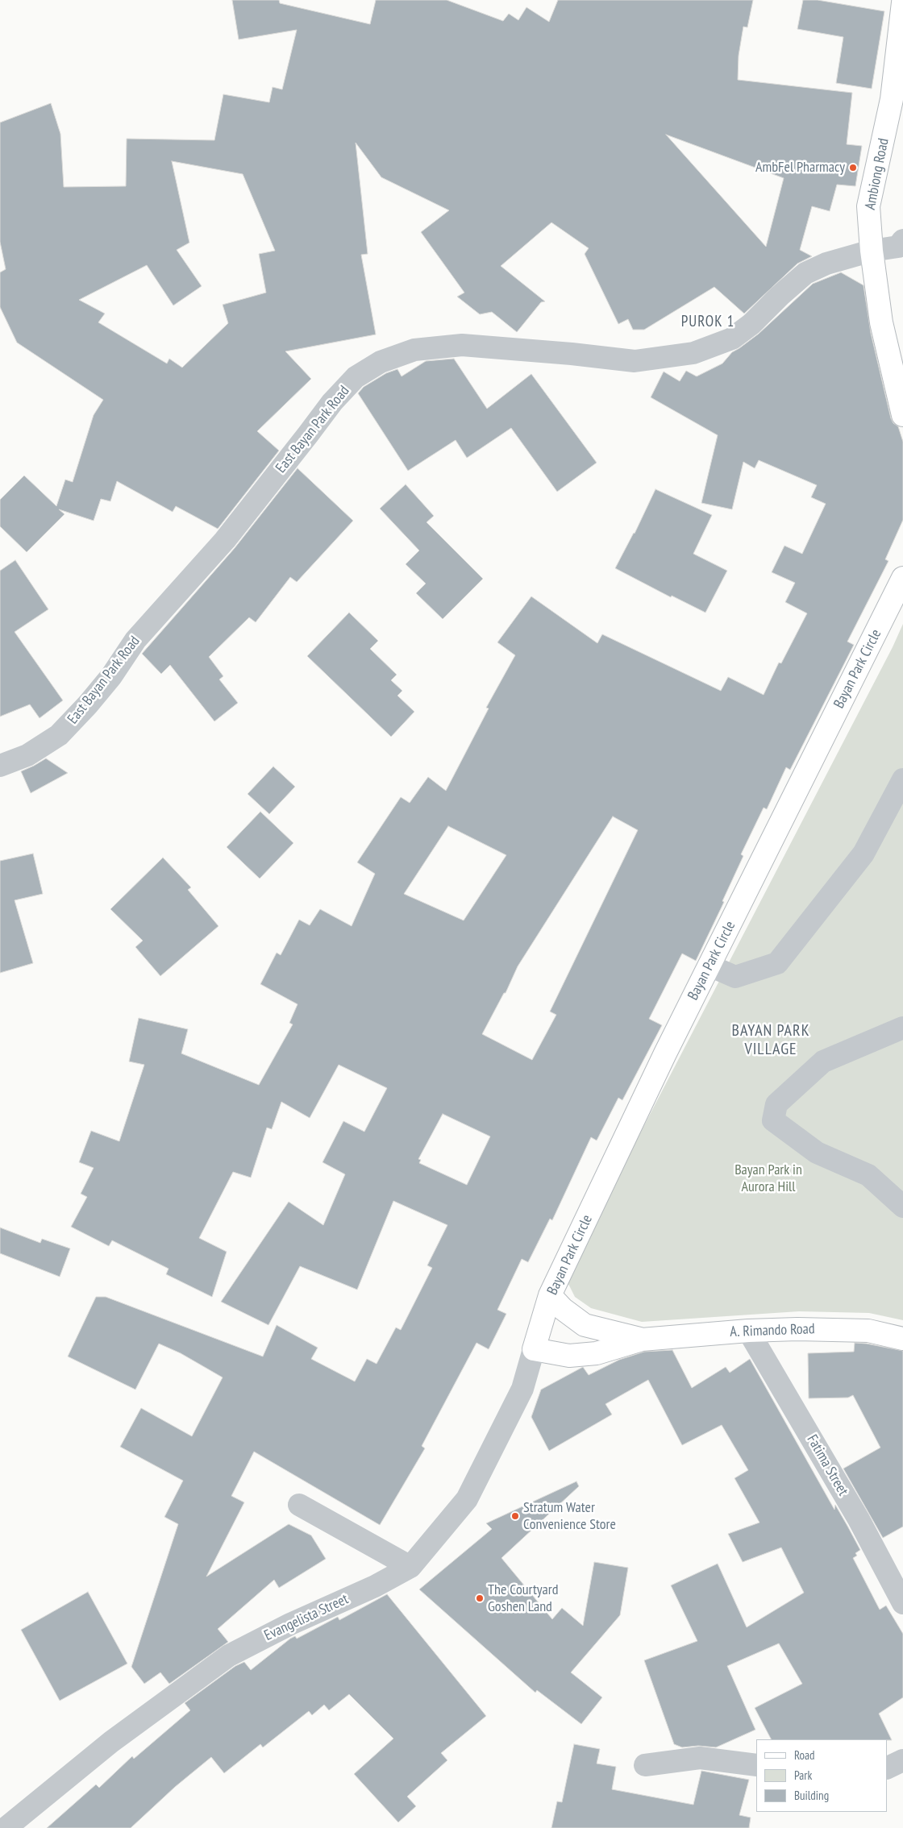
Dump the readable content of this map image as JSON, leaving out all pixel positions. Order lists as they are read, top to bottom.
{
  "streets": {
    "main road": ["Ambiong Road", "Bayan Park Circle", "A. Rimando Road"],
    "street": ["East Bayan Park Road", "Fatima Street", "Evangelista Street"]
  },
  "crossings": [
    ["Ambiong Road", "East Bayan Park Road"],
    ["Bayan Park Circle", "A. Rimando Road"],
    ["Bayan Park Circle", "Evangelista Street"],
    ["A. Rimando Road", "Fatima Street"],
    ["A. Rimando Road", "Evangelista Street"]
  ],
  "districts": ["PUROK 1", "BAYAN PARK VILLAGE"],
  "parks": ["Bayan Park in Aurora Hill"],
  "places": ["AmbFel Pharmacy", "Stratum Water Convenience Store", "The Courtyard Goshen Land"],
  "legend": ["Road", "Park", "Building"]
}
